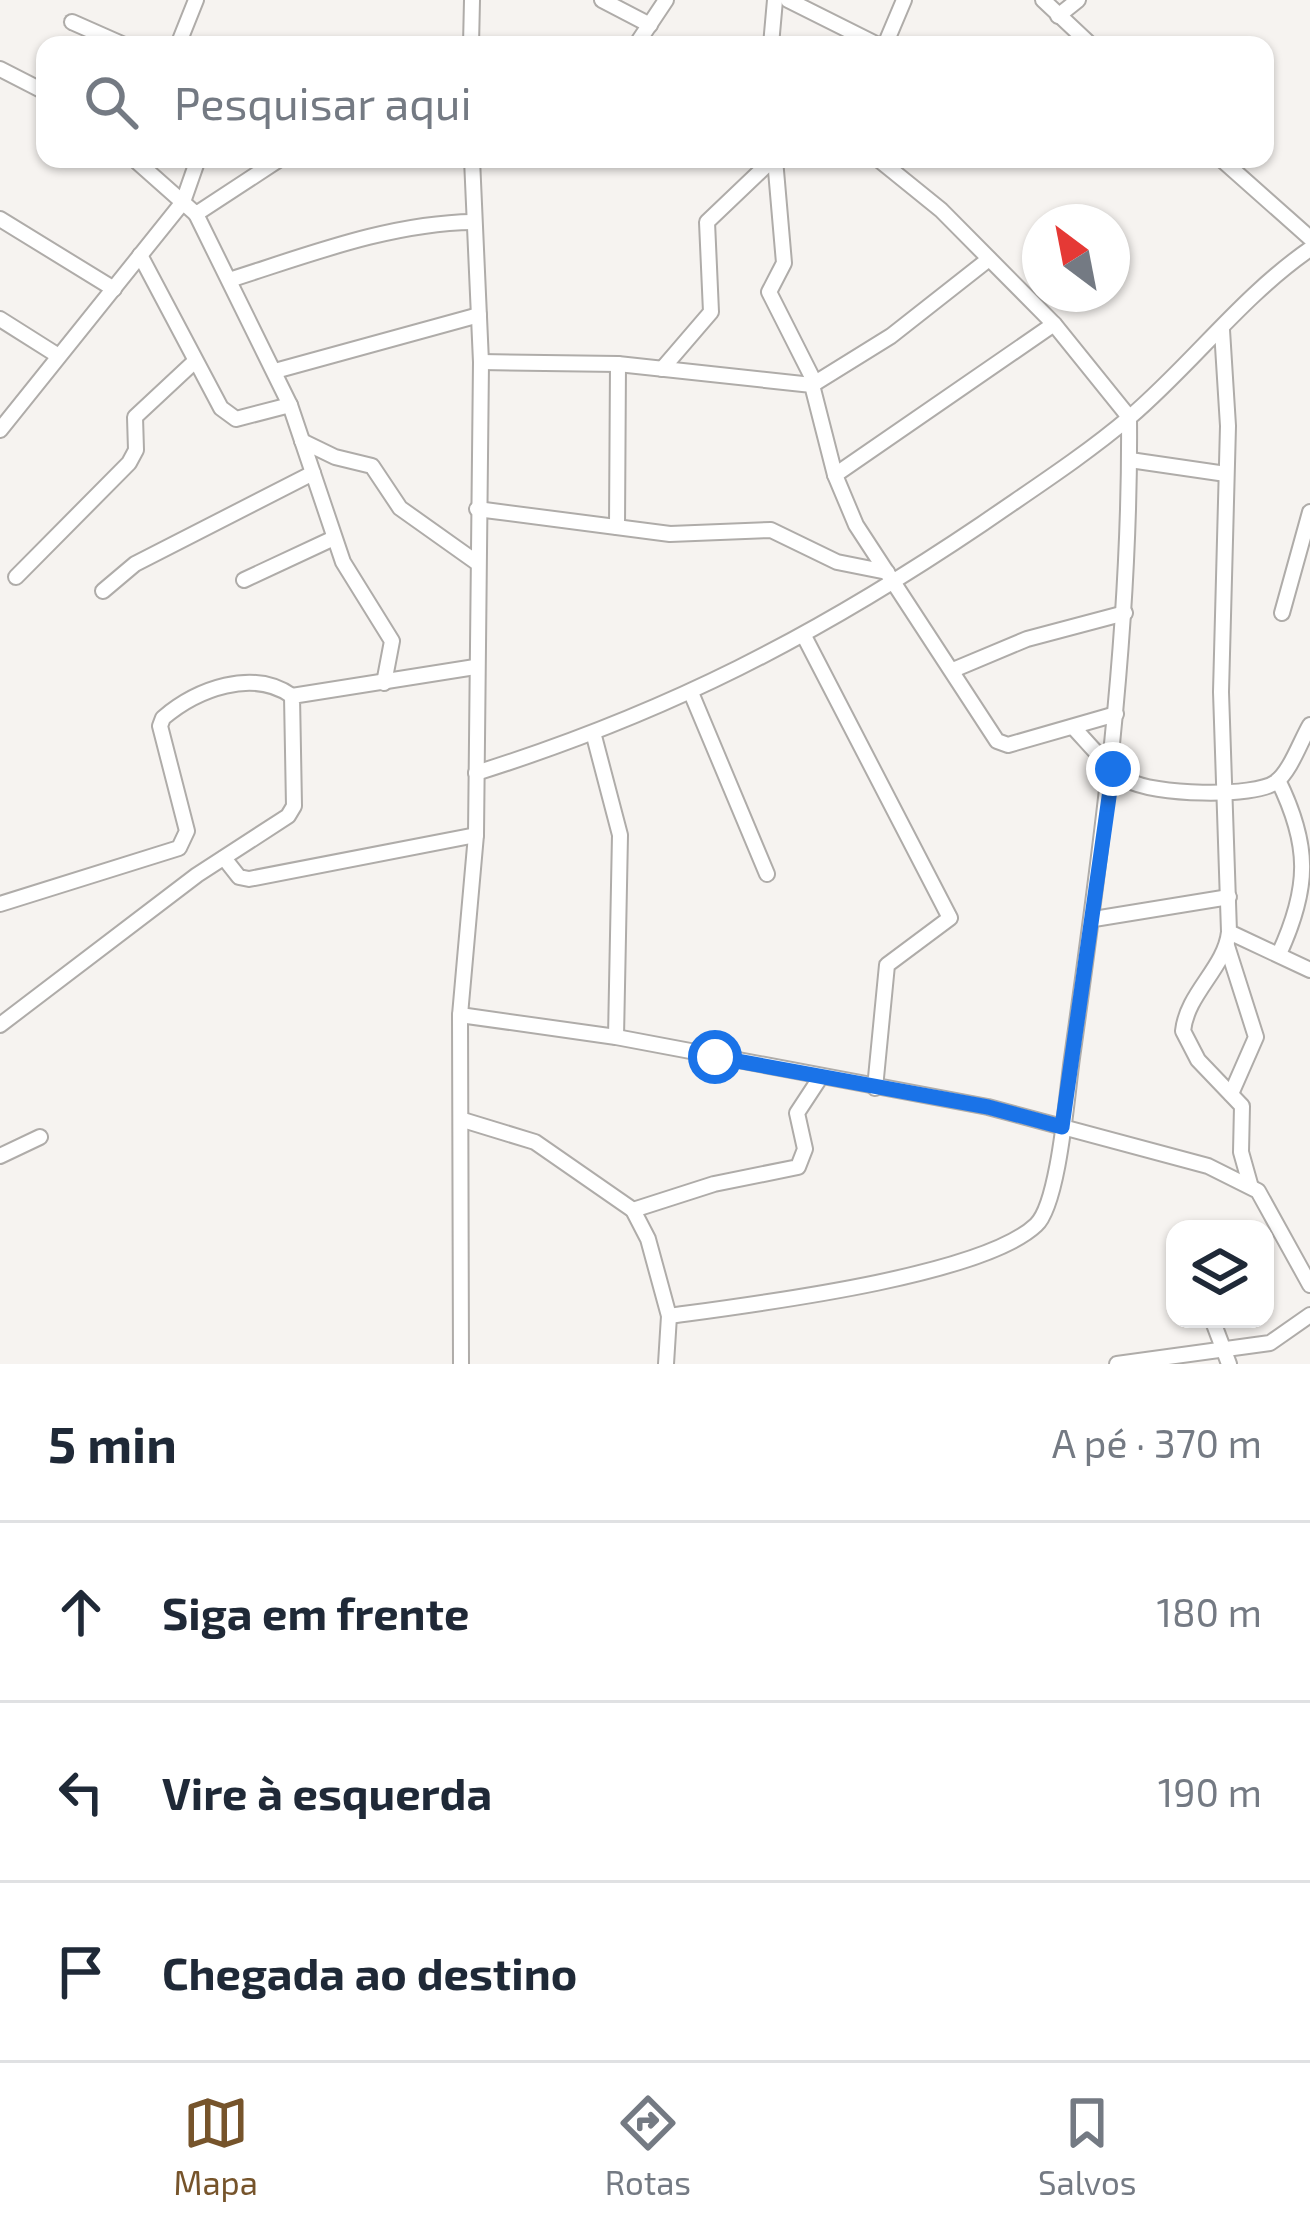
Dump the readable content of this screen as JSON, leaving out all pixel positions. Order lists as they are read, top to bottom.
{
  "north": "top left",
  "page": {
    "search": "Pesquisar aqui",
    "heading": ["5 min", "A pé · 370 m"],
    "list": [
      ["Siga em frente", "180 m"],
      ["Vire à esquerda", "190 m"],
      "Chegada ao destino"
    ],
    "nav": ["Mapa", "Rotas", "Salvos"]
  }
}
